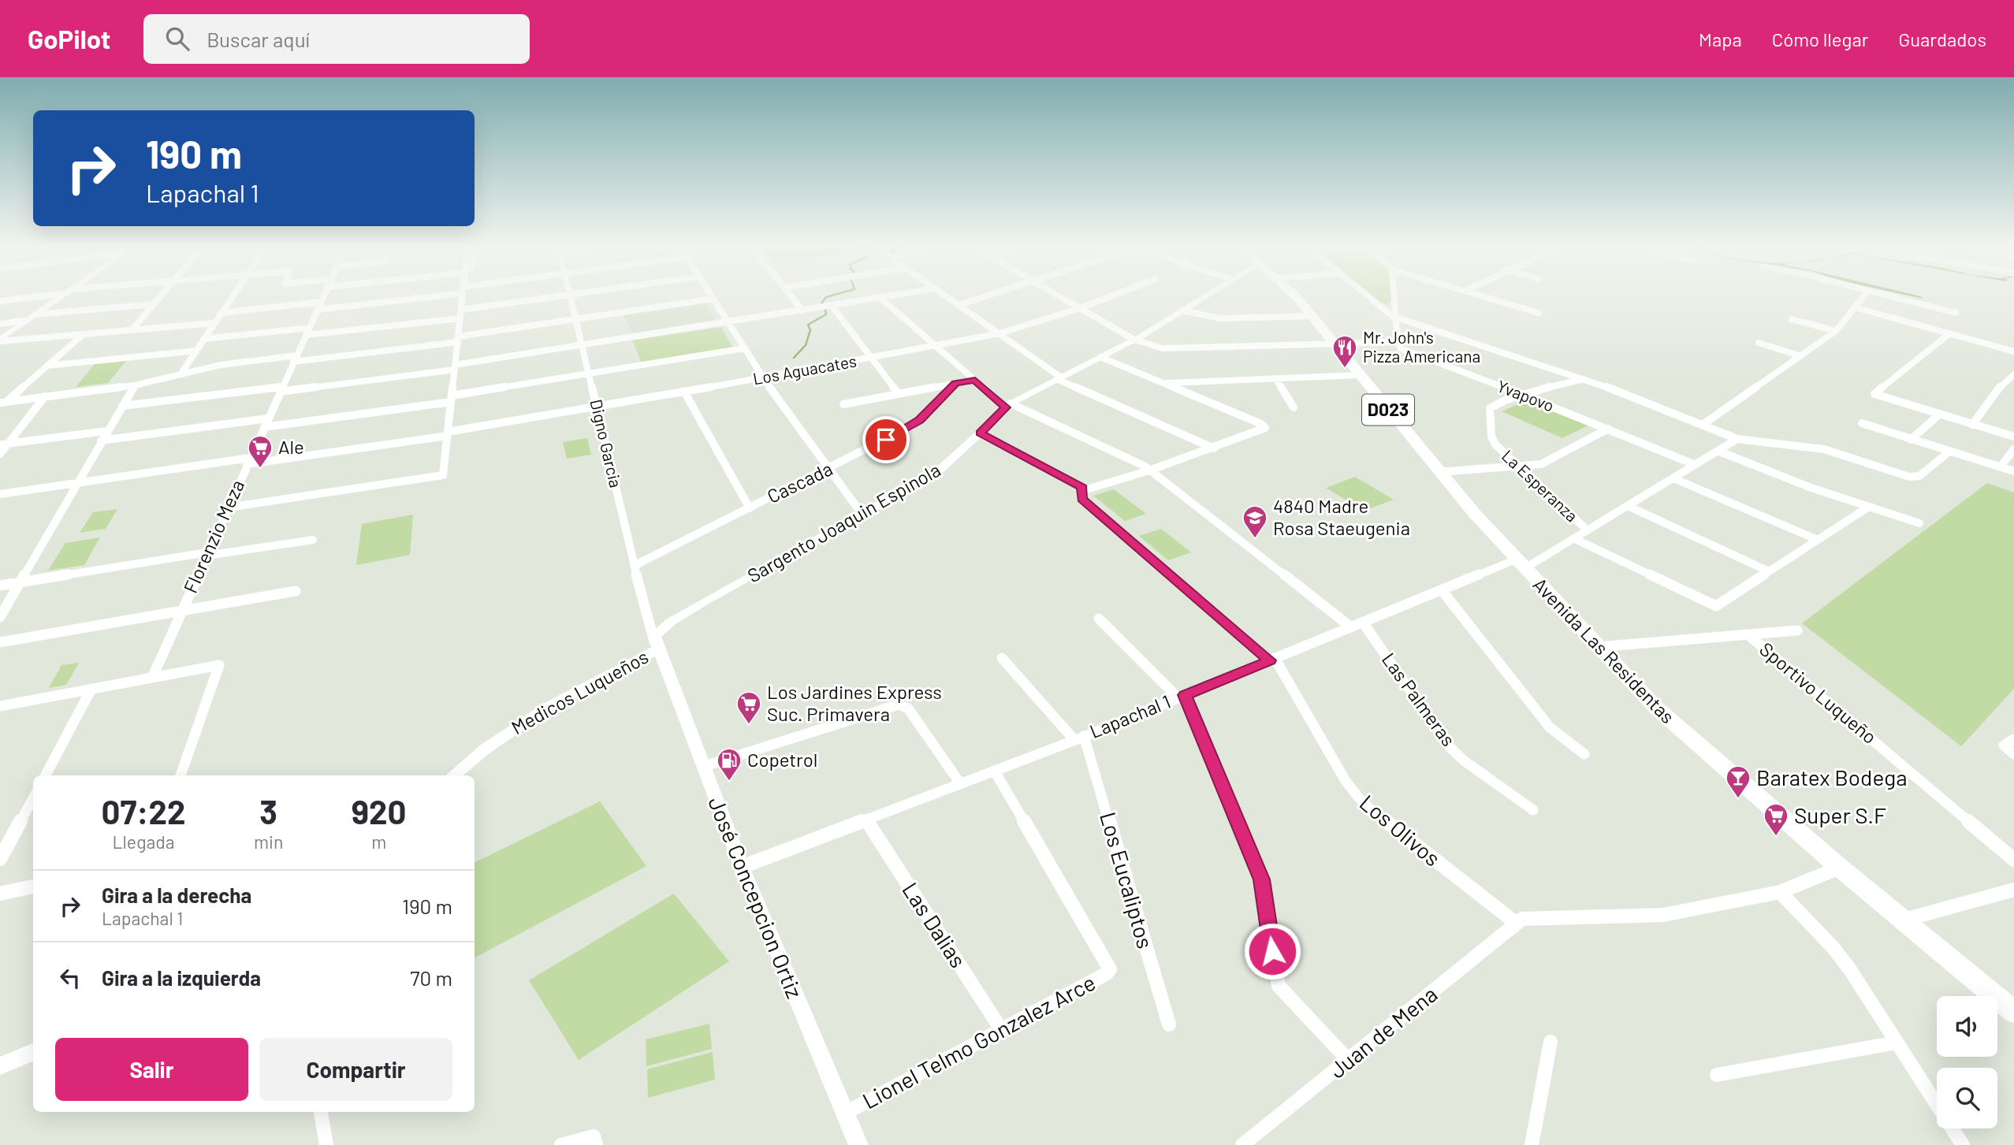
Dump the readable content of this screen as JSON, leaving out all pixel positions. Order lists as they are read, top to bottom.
{
  "streets": {
    "main road": ["D023", "Avenida Las Residentas"],
    "street": [
      "Los Aguacates",
      "Yvapovo",
      "Digno Garcia",
      "Cascada",
      "La Esperanza",
      "Sargento Joaquin Espinola",
      "Florenzio Meza",
      "Medicos Luqueños",
      "Sportivo Luqueño",
      "Las Palmeras",
      "Lapachal 1",
      "Los Olivos",
      "Los Eucaliptos",
      "José Concepcion Ortiz",
      "Las Dalias",
      "Juan de Mena",
      "Lionel Telmo Gonzalez Arce"
    ]
  },
  "crossings": [
    ["Los Aguacates", "Digno Garcia"],
    ["Los Aguacates", "Florenzio Meza"],
    ["Yvapovo", "La Esperanza"],
    ["Yvapovo", "Lapachal 1"],
    ["Digno Garcia", "Cascada"],
    ["Digno Garcia", "Sargento Joaquin Espinola"],
    ["Digno Garcia", "Medicos Luqueños"],
    ["Digno Garcia", "José Concepcion Ortiz"],
    ["La Esperanza", "Lapachal 1"],
    ["Sargento Joaquin Espinola", "Medicos Luqueños"],
    ["Sargento Joaquin Espinola", "José Concepcion Ortiz"],
    ["Avenida Las Residentas", "Lapachal 1"],
    ["Medicos Luqueños", "José Concepcion Ortiz"],
    ["Las Palmeras", "Lapachal 1"],
    ["Lapachal 1", "Los Olivos"],
    ["Lapachal 1", "Los Eucaliptos"],
    ["Lapachal 1", "José Concepcion Ortiz"],
    ["Lapachal 1", "Las Dalias"],
    ["Lapachal 1", "Lionel Telmo Gonzalez Arce"],
    ["Los Olivos", "Juan de Mena"],
    ["José Concepcion Ortiz", "Lionel Telmo Gonzalez Arce"],
    ["Las Dalias", "Lionel Telmo Gonzalez Arce"]
  ],
  "places": {
    "restaurant": ["Mr. John's Pizza Americana"],
    "supermarket": ["Ale", "Los Jardines Express Suc. Primavera", "Super S.F"],
    "school or university": ["4840 Madre Rosa Staeugenia"],
    "fuel station": ["Copetrol"],
    "bar": ["Baratex Bodega"]
  },
  "page": {
    "header": "GoPilot",
    "search": "Buscar aquí",
    "nav": ["Mapa", "Cómo llegar", "Guardados"],
    "turn": ["190 m", "Lapachal 1"],
    "eta": [
      "07:22",
      "Llegada",
      "3",
      "min",
      "920",
      "m"
    ],
    "list": [
      {
        "name": "Gira a la derecha",
        "note": "Lapachal 1",
        "value": "190 m"
      },
      {
        "name": "Gira a la izquierda",
        "value": "70 m"
      }
    ],
    "buttons": ["Salir", "Compartir"]
  }
}
